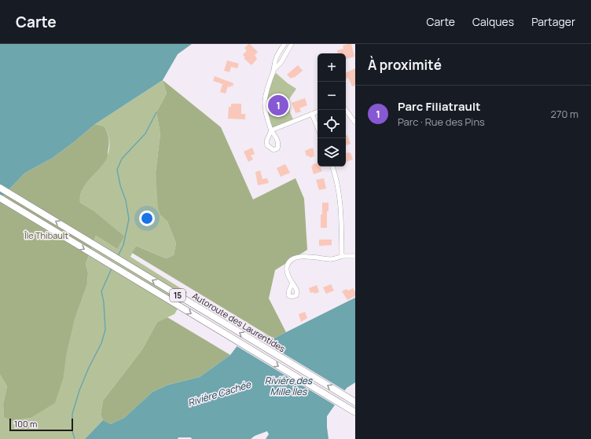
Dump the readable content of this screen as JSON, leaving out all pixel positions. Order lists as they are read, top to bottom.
{
  "streets": {
    "highway": ["15", "Autoroute des Laurentides"]
  },
  "water": ["Rivière des Mille Îles", "Rivière Cachée"],
  "parks": ["Île Thibault"],
  "scale_bar": "100 m",
  "page": {
    "header": "Carte",
    "nav": ["Carte", "Calques", "Partager"],
    "heading": "À proximité",
    "map_buttons": ["+", "−"],
    "list": [
      {
        "mark": "1",
        "name": "Parc Filiatrault",
        "note": "Parc · Rue des Pins",
        "value": "270 m"
      }
    ],
    "pins": "1",
    "scale": "100 m"
  }
}
